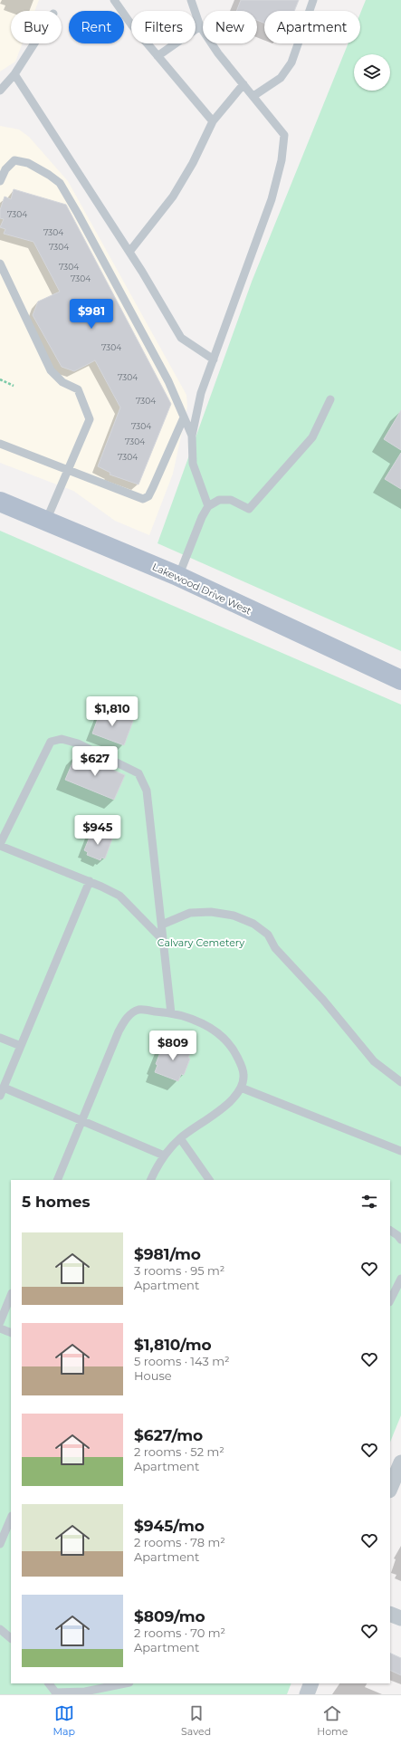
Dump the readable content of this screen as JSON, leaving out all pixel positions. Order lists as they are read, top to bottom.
{
  "streets": {
    "main road": ["Lakewood Drive West"]
  },
  "parks": ["Calvary Cemetery"],
  "house_numbers": [
    "7304",
    "7304",
    "7304",
    "7304",
    "7304",
    "7304",
    "7304",
    "7304",
    "7304",
    "7304",
    "7304"
  ],
  "page": {
    "chip": [
      "Buy",
      "Rent",
      "Filters",
      "New",
      "Apartment"
    ],
    "price": [
      "$981",
      "$1,810",
      "$627",
      "$945",
      "$809"
    ],
    "heading": "5 homes",
    "list": [
      {
        "name": "$981/mo",
        "note": "3 rooms · 95 m² · Apartment"
      },
      {
        "name": "$1,810/mo",
        "note": "5 rooms · 143 m² · House"
      },
      {
        "name": "$627/mo",
        "note": "2 rooms · 52 m² · Apartment"
      },
      {
        "name": "$945/mo",
        "note": "2 rooms · 78 m² · Apartment"
      },
      {
        "name": "$809/mo",
        "note": "2 rooms · 70 m² · Apartment"
      }
    ],
    "tabs": ["Map", "Saved", "Home"]
  }
}
